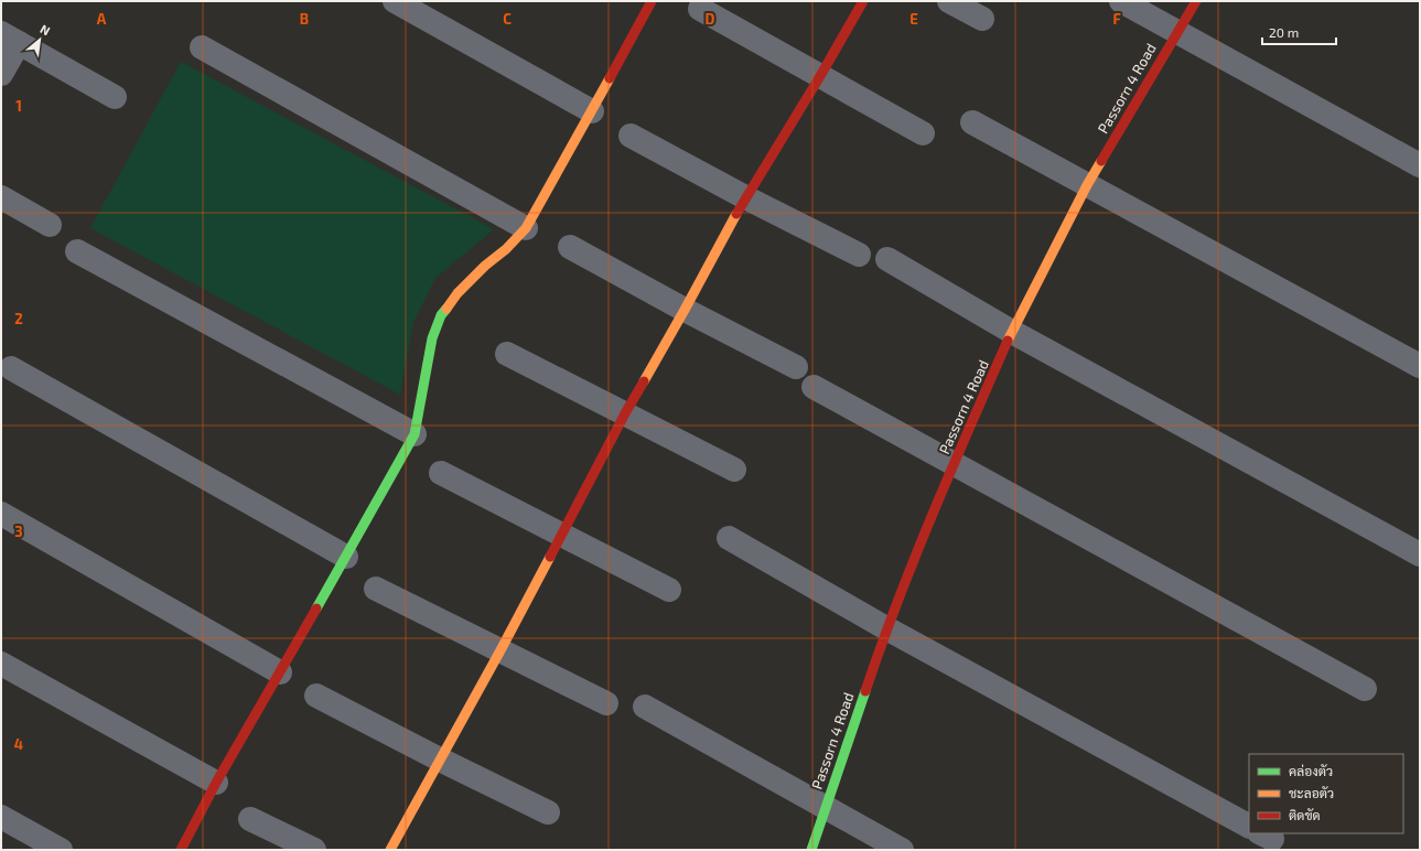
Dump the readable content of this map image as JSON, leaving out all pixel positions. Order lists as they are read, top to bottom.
{
  "streets": {
    "street": ["Passorn 4 Road"]
  },
  "legend": ["คล่องตัว", "ชะลอตัว", "ติดขัด"],
  "scale_bar": "20 m",
  "north": "top right",
  "grid": {
    "columns": [
      "A",
      "B",
      "C",
      "D",
      "E",
      "F"
    ],
    "rows": [
      "1",
      "2",
      "3",
      "4"
    ]
  }
}
